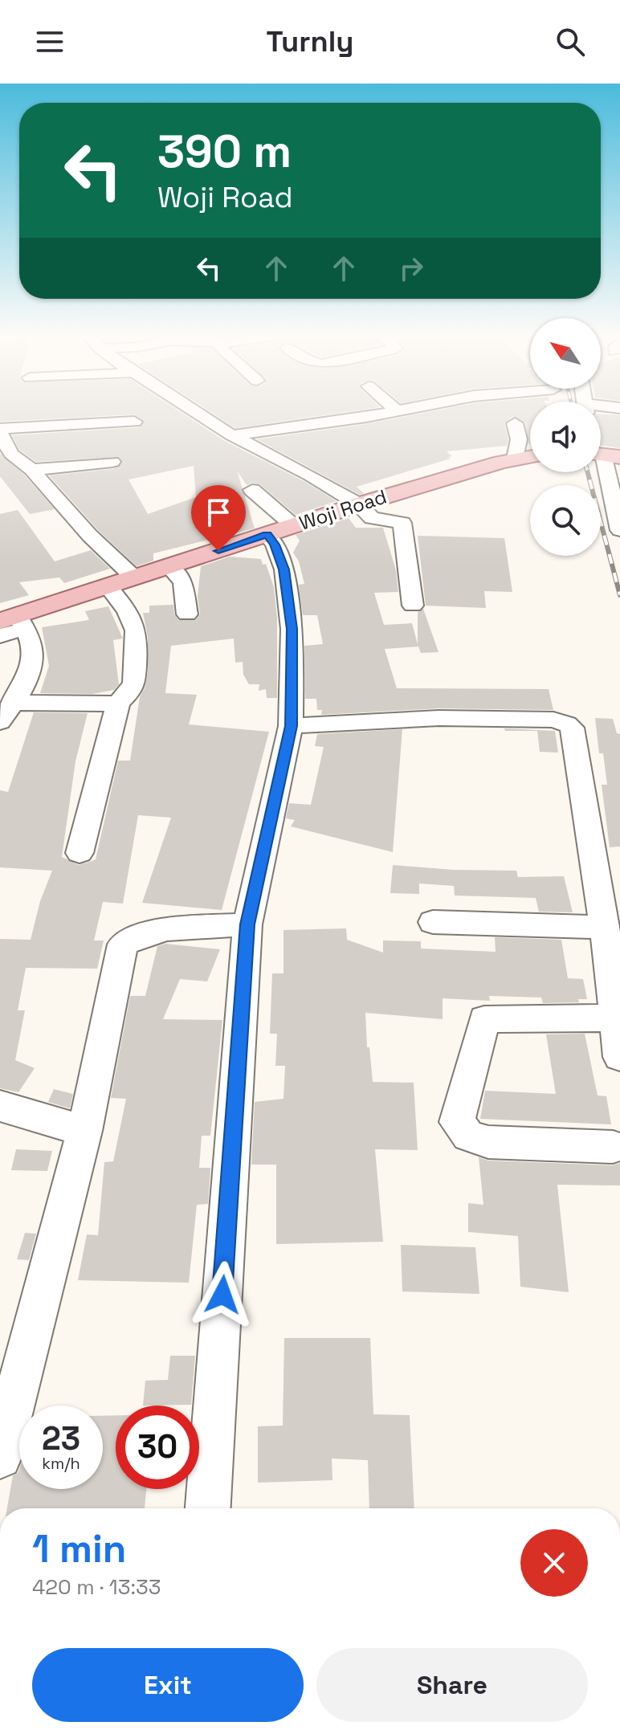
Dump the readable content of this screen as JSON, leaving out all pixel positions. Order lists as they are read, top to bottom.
{
  "streets": {
    "main road": ["Woji Road"]
  },
  "north": "top left",
  "page": {
    "header": "Turnly",
    "turn": ["390 m", "Woji Road"],
    "speed": "23 km/h",
    "limit": "30",
    "heading": ["1 min", "420 m · 13:33"],
    "buttons": ["Exit", "Share"]
  }
}
